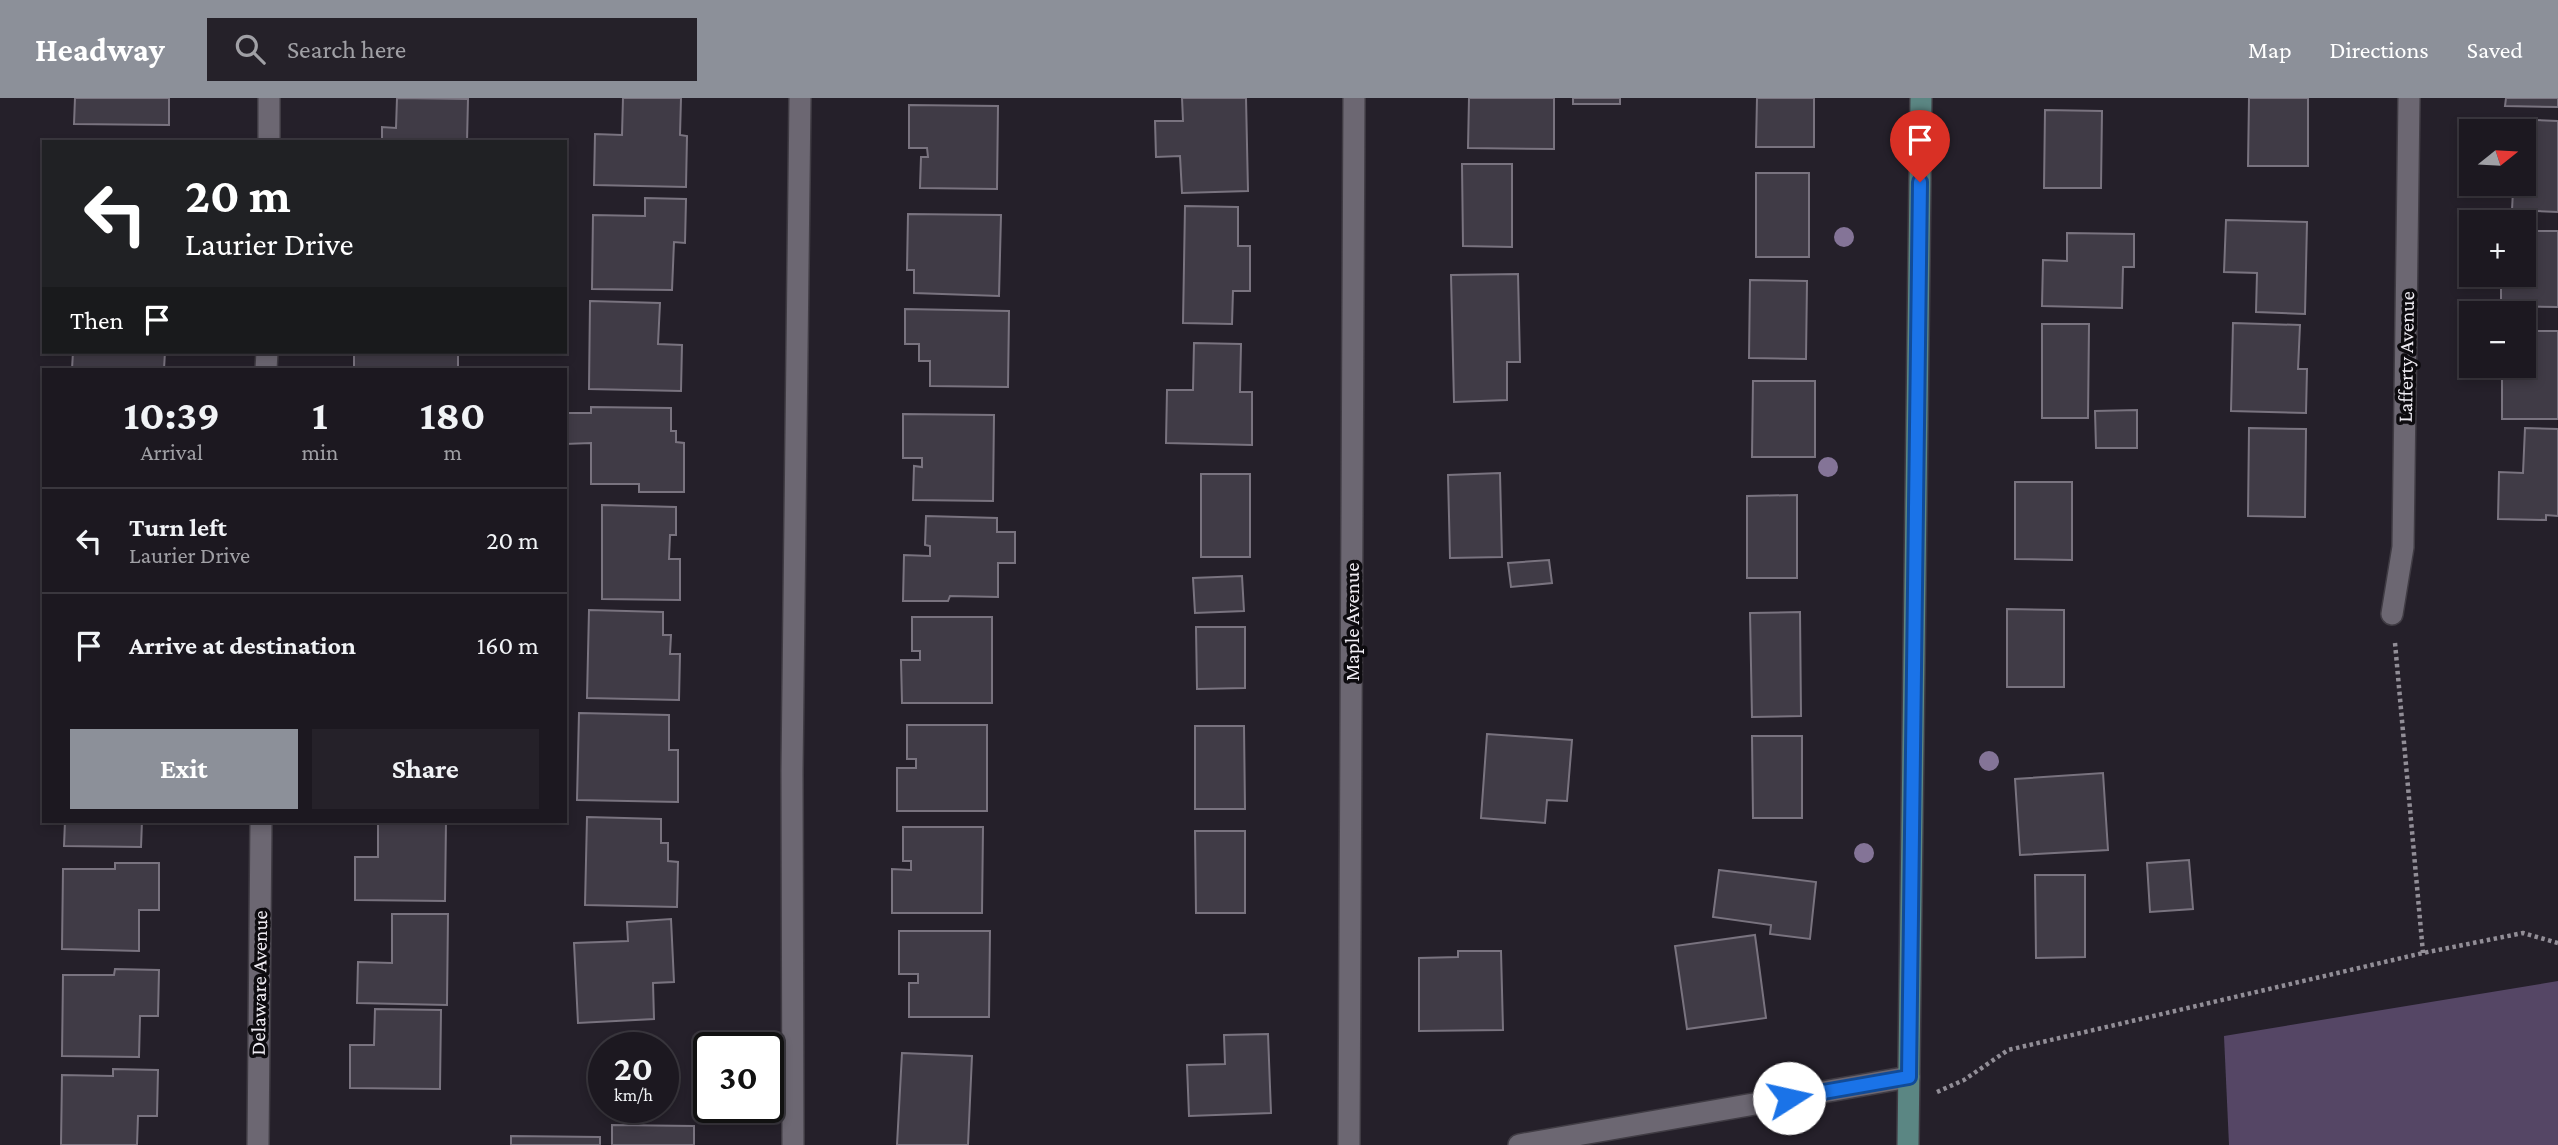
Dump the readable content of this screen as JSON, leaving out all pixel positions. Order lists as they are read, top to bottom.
{
  "streets": {
    "street": ["Lafferty Avenue", "Maple Avenue", "Delaware Avenue"]
  },
  "north": "right",
  "page": {
    "header": "Headway",
    "search": "Search here",
    "nav": ["Map", "Directions", "Saved"],
    "map_buttons": ["+", "−"],
    "turn": ["20 m", "Laurier Drive"],
    "then": "Then",
    "eta": [
      "10:39",
      "Arrival",
      "1",
      "min",
      "180",
      "m"
    ],
    "list": [
      {
        "name": "Turn left",
        "note": "Laurier Drive",
        "value": "20 m"
      },
      {
        "name": "Arrive at destination",
        "value": "160 m"
      }
    ],
    "buttons": ["Exit", "Share"],
    "speed": "20 km/h",
    "limit": "30"
  }
}
